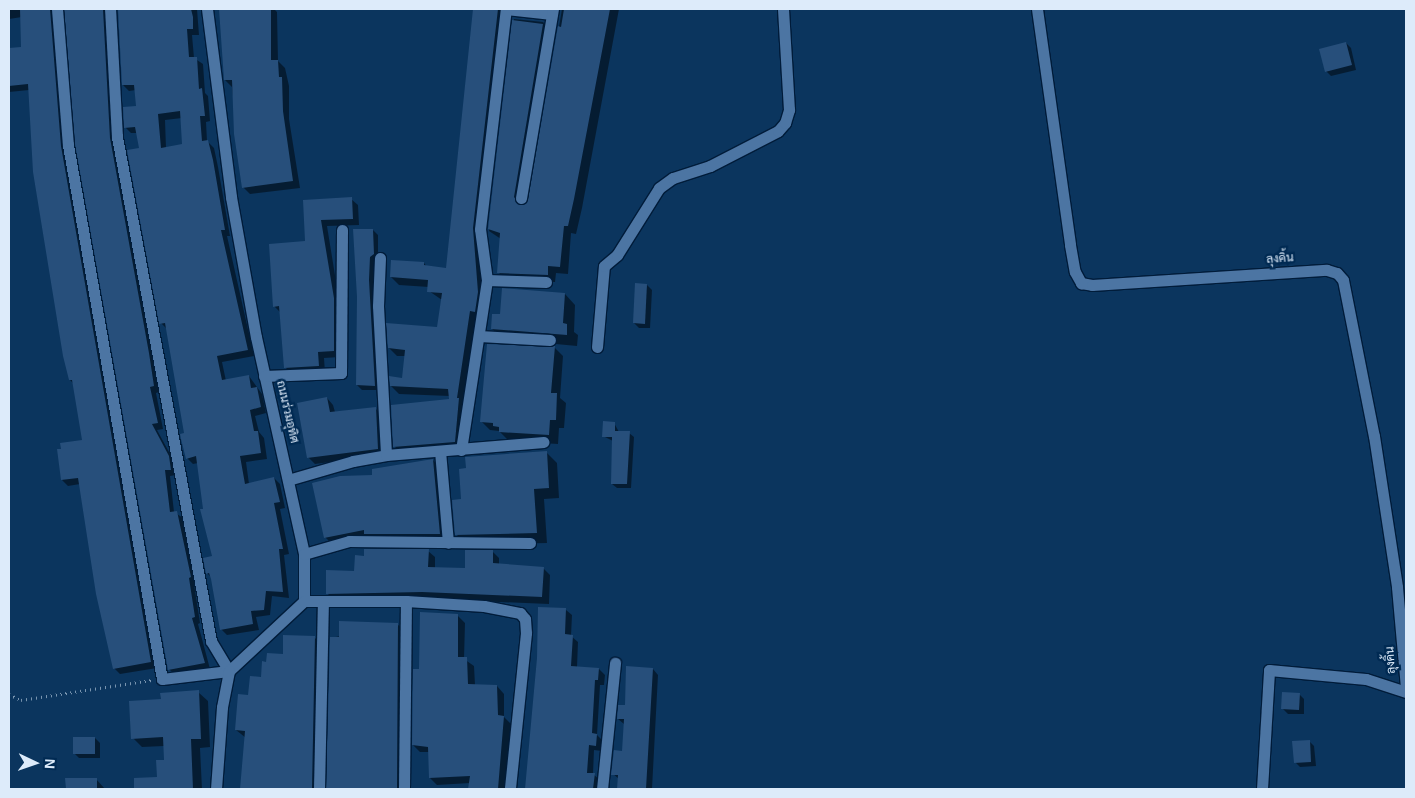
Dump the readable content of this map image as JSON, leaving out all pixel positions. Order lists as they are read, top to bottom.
{
  "streets": {
    "street": ["ลุงคิ้น", "ถนนร่วมอุทิศ"]
  },
  "north": "right"
}
